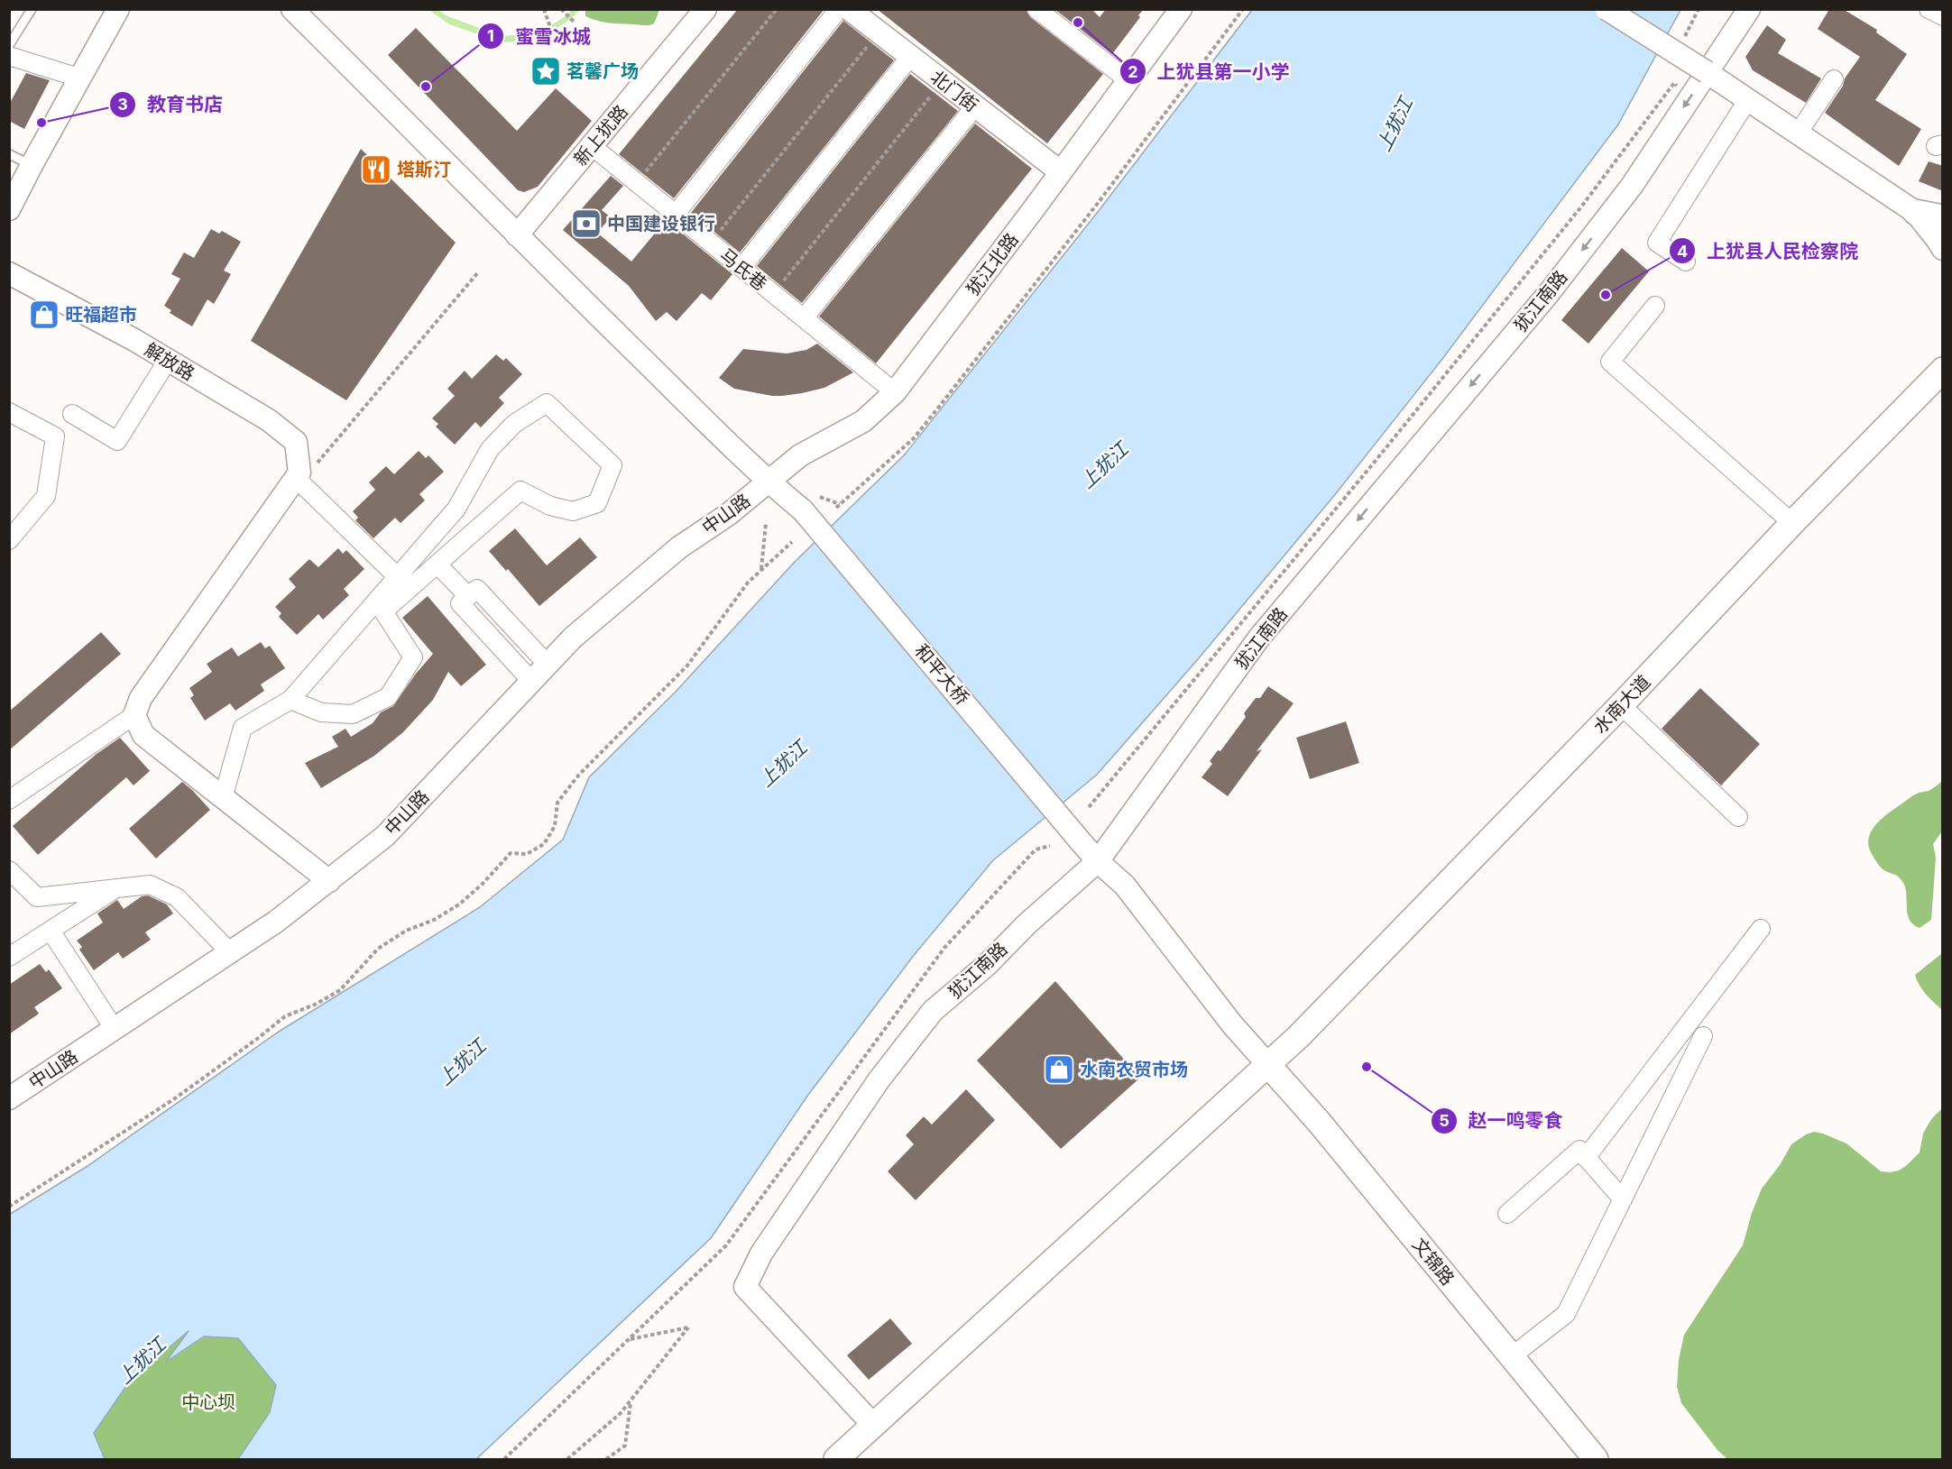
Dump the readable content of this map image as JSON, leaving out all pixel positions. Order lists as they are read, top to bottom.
{
  "streets": {
    "main road": ["水南大道", "文锦路"],
    "street": [
      "北门街",
      "新上犹路",
      "犹江北路",
      "马氏巷",
      "犹江南路",
      "解放路",
      "中山路",
      "和平大桥"
    ]
  },
  "crossings": [
    ["北门街", "犹江北路"],
    ["新上犹路", "马氏巷"],
    ["新上犹路", "和平大桥"],
    ["犹江北路", "马氏巷"],
    ["犹江北路", "中山路"],
    ["犹江北路", "和平大桥"],
    ["犹江南路", "和平大桥"],
    ["犹江南路", "水南大道"],
    ["中山路", "和平大桥"],
    ["和平大桥", "水南大道"],
    ["和平大桥", "文锦路"],
    ["水南大道", "文锦路"]
  ],
  "one_way": ["犹江南路"],
  "water": ["上犹江"],
  "parks": ["中心坝"],
  "places": {
    "other": [
      "上犹县第一小学",
      "蜜雪冰城",
      "教育书店",
      "上犹县人民检察院",
      "赵一鸣零食"
    ],
    "place": ["茗馨广场"],
    "restaurant": ["塔斯汀"],
    "bank": ["中国建设银行"],
    "shop": ["旺福超市", "水南农贸市场"]
  }
}
